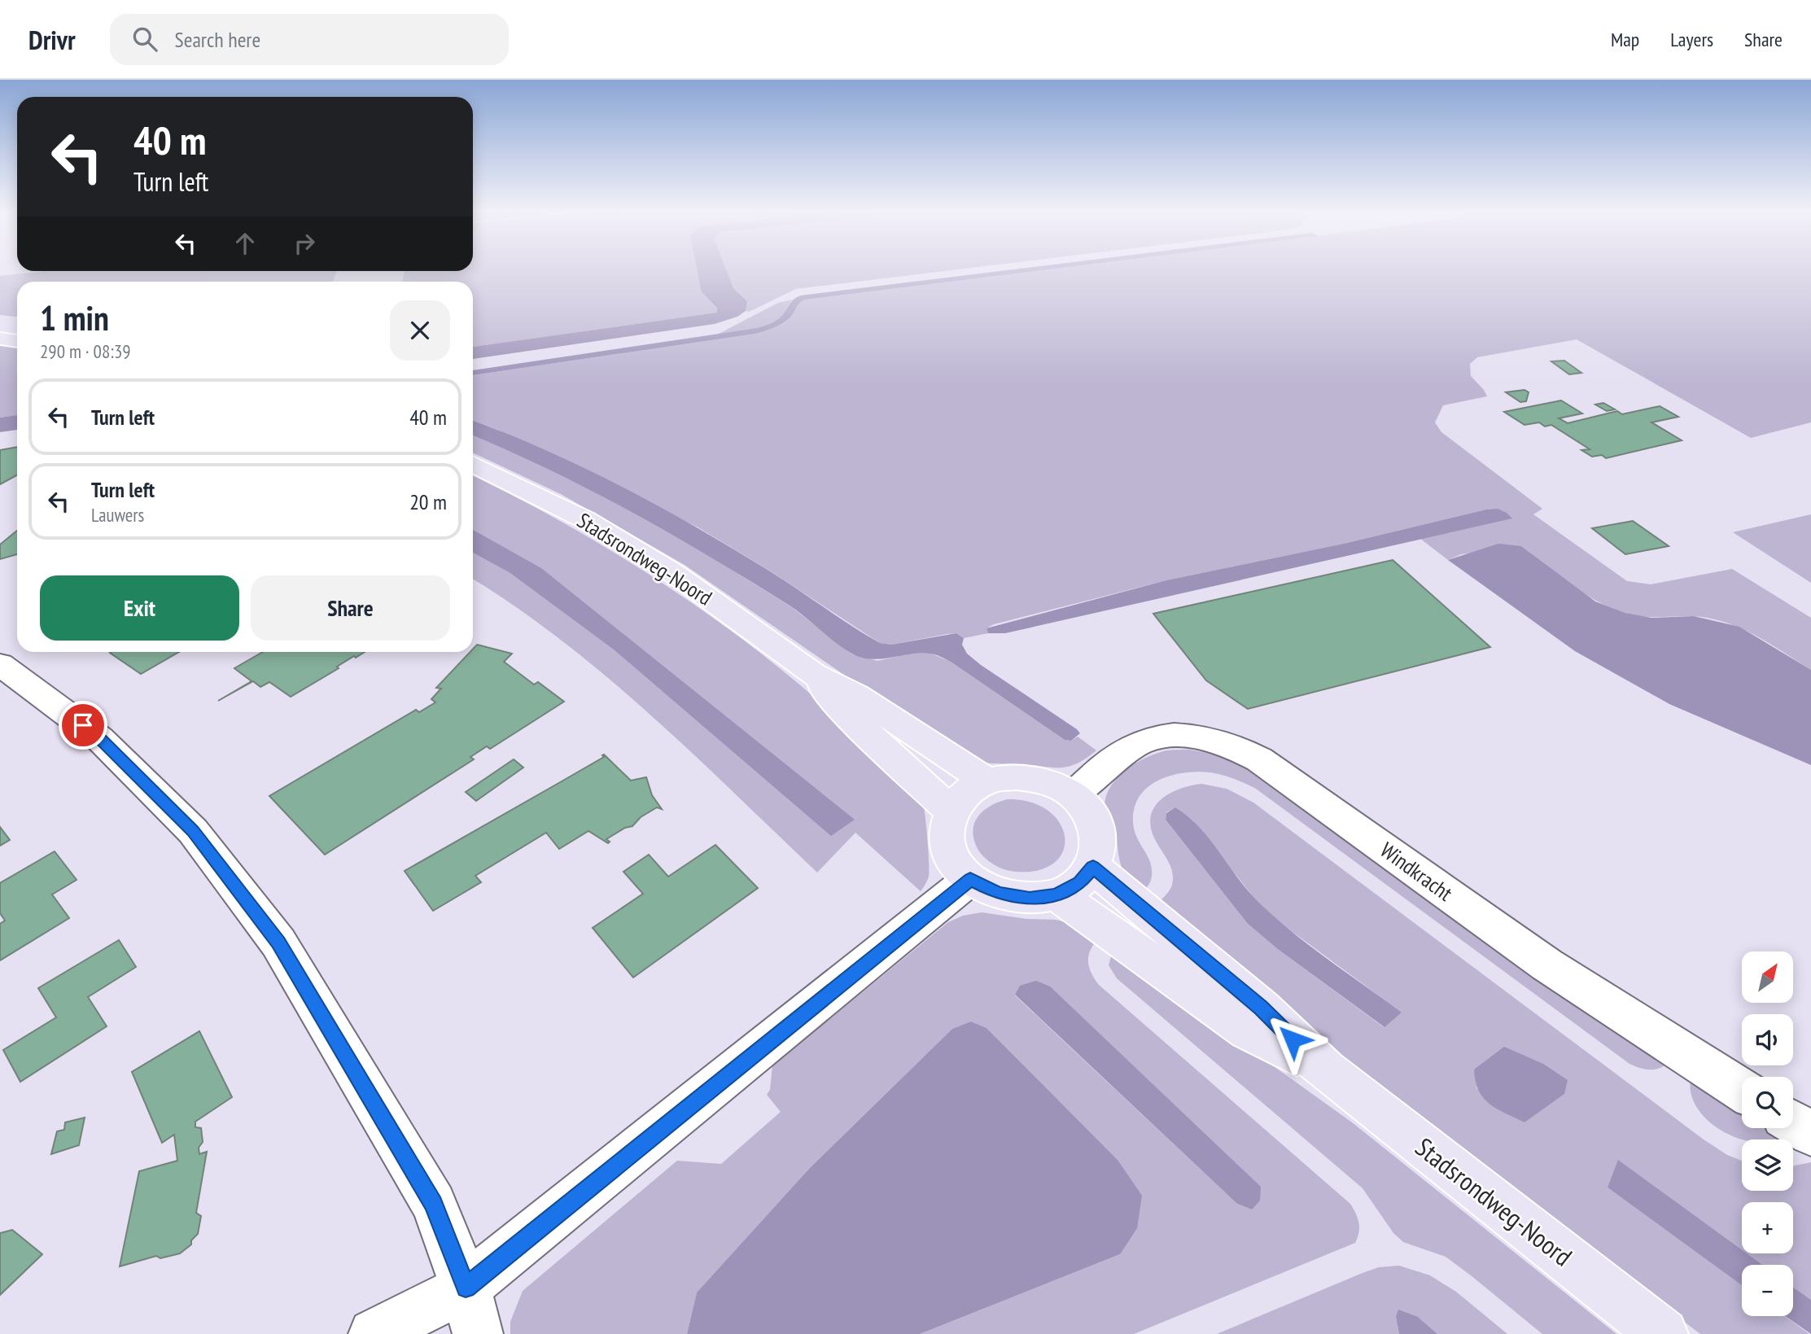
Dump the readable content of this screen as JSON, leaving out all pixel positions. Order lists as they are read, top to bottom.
{
  "streets": {
    "main road": ["Stadsrondweg-Noord"],
    "street": ["Windkracht"]
  },
  "crossings": [
    ["Stadsrondweg-Noord", "Windkracht"]
  ],
  "north": "top right",
  "page": {
    "header": "Drivr",
    "search": "Search here",
    "nav": ["Map", "Layers", "Share"],
    "turn": ["40 m", "Turn left"],
    "heading": ["1 min", "290 m · 08:39"],
    "list": [
      {
        "name": "Turn left",
        "value": "40 m"
      },
      {
        "name": "Turn left",
        "note": "Lauwers",
        "value": "20 m"
      }
    ],
    "buttons": ["Exit", "Share"],
    "map_buttons": ["+", "−"]
  }
}
